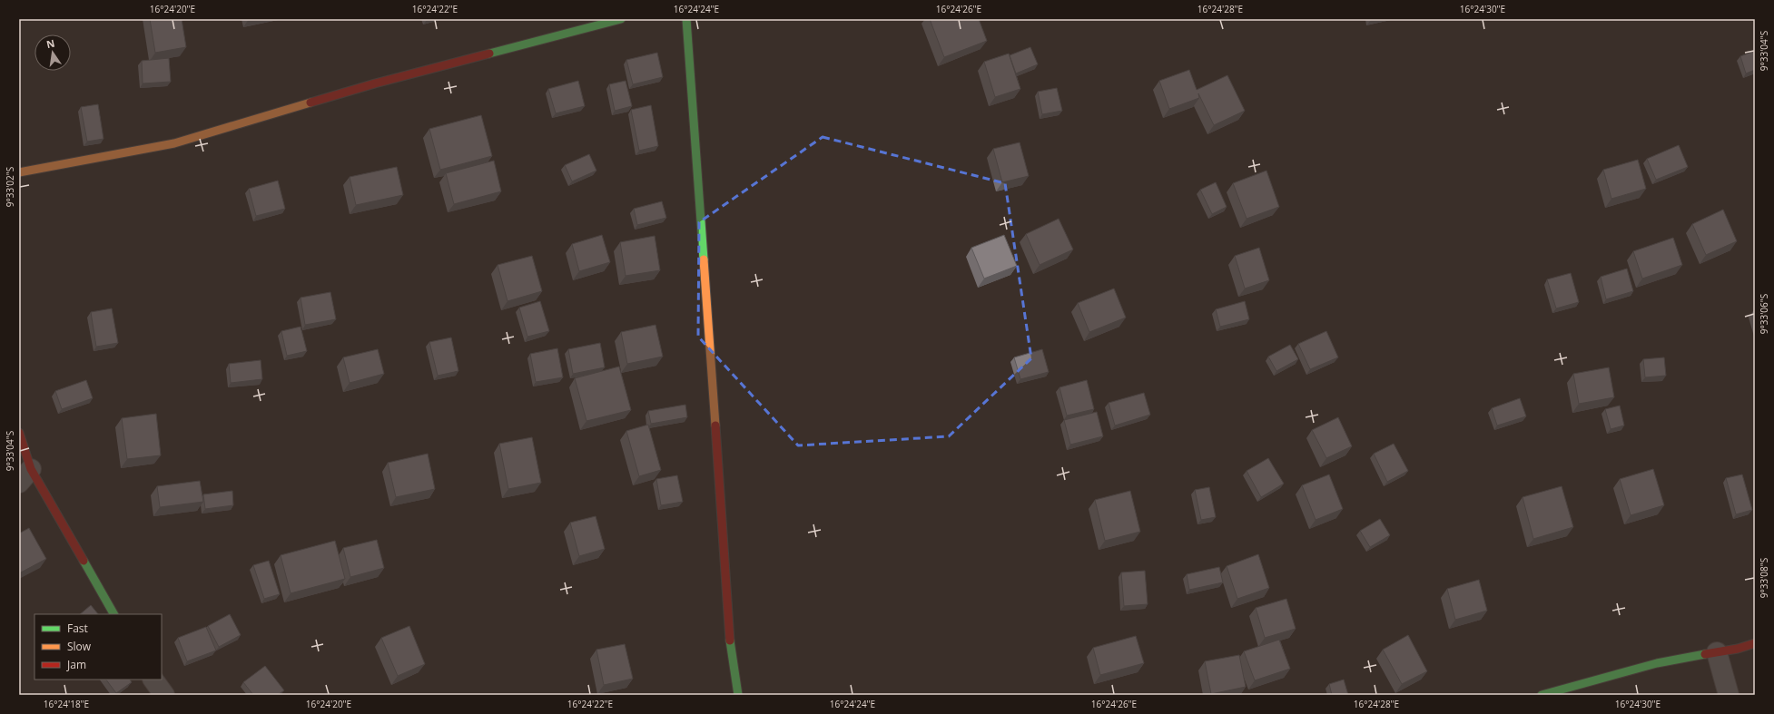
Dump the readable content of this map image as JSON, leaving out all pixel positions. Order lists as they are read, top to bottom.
{
  "legend": ["Fast", "Slow", "Jam"],
  "north": "top",
  "coordinates": [
    "16°24'20\"E",
    "16°24'22\"E",
    "16°24'24\"E",
    "16°24'26\"E",
    "16°24'28\"E",
    "16°24'30\"E",
    "9°33'04\"S",
    "9°33'02\"S",
    "9°33'06\"S",
    "9°33'08\"S",
    "16°24'18\"E"
  ]
}
